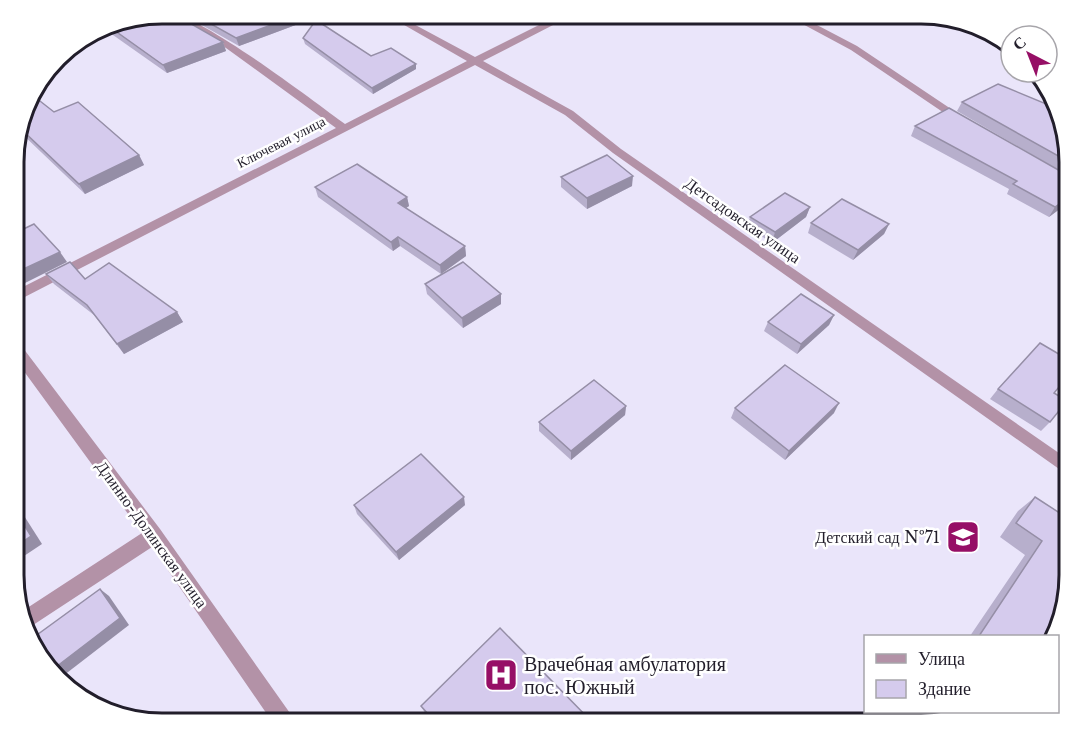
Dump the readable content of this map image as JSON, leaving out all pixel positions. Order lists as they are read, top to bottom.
{
  "streets": {
    "street": ["Ключевая улица", "Детсадовская улица", "Длинно-Долинская улица"]
  },
  "crossings": [
    ["Ключевая улица", "Детсадовская улица"]
  ],
  "places": {
    "school or university": ["Детский сад №71"],
    "hospital": ["Врачебная амбулатория пос. Южный"]
  },
  "legend": ["Улица", "Здание"],
  "north": "top left"
}
